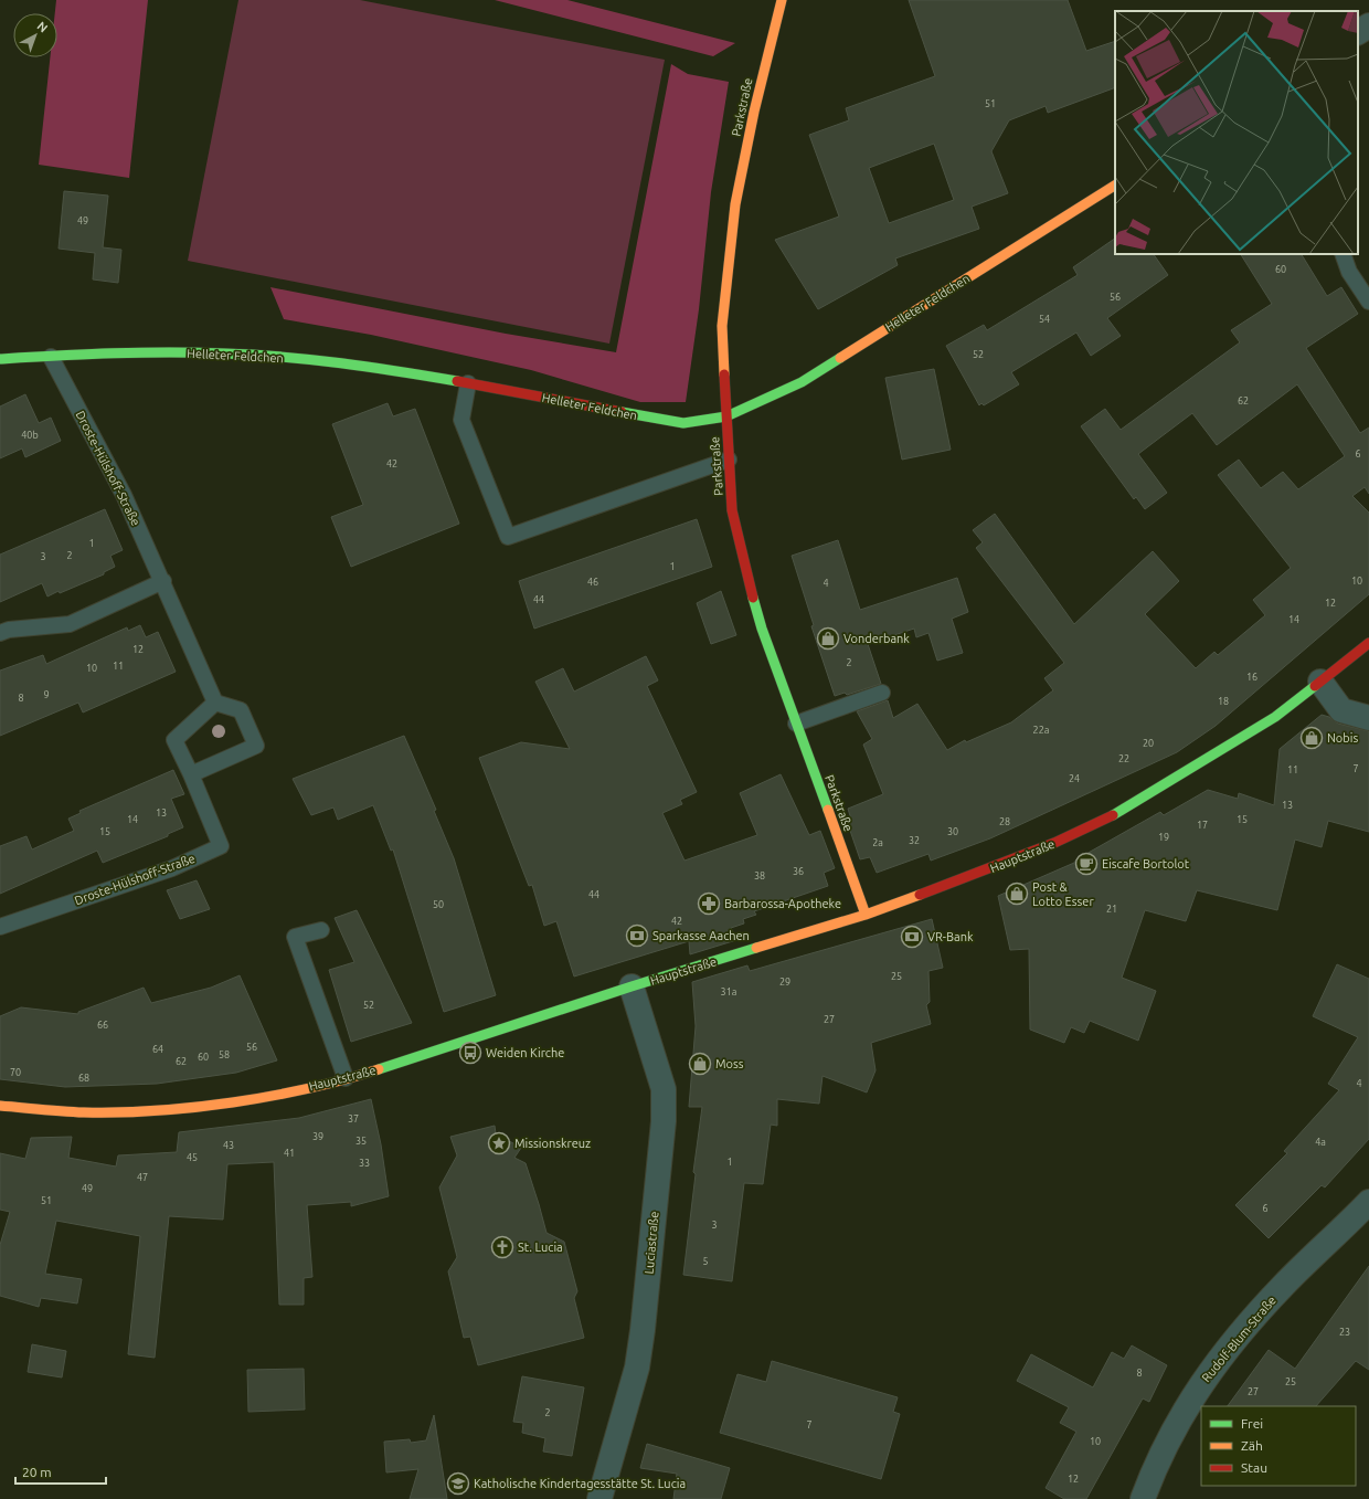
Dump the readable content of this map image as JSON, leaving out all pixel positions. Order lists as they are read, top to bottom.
{
  "streets": {
    "street": [
      "Parkstraße",
      "Helleter Feldchen",
      "Hauptstraße",
      "Luciastraße",
      "Rudolf-Blum-Straße"
    ],
    "lane": ["Droste-Hülshoff-Straße"]
  },
  "crossings": [
    ["Parkstraße", "Helleter Feldchen"],
    ["Parkstraße", "Hauptstraße"],
    ["Helleter Feldchen", "Droste-Hülshoff-Straße"],
    ["Hauptstraße", "Luciastraße"]
  ],
  "places": {
    "shop": [
      "Vonderbank",
      "Nobis",
      "Post & Lotto Esser",
      "Moss"
    ],
    "cafe": ["Eiscafe Bortolot"],
    "pharmacy": ["Barbarossa-Apotheke"],
    "bank": ["Sparkasse Aachen", "VR-Bank"],
    "bus stop": ["Weiden Kirche"],
    "place": ["Missionskreuz"],
    "church": ["St. Lucia"],
    "school or university": ["Katholische Kindertagesstätte St. Lucia"]
  },
  "house_numbers": [
    "51",
    "49",
    "60",
    "56",
    "54",
    "52",
    "62",
    "40b",
    "6",
    "42",
    "1",
    "2",
    "3",
    "1",
    "10",
    "46",
    "4",
    "44",
    "12",
    "14",
    "12",
    "2",
    "11",
    "10",
    "16",
    "9",
    "8",
    "18",
    "22a",
    "20",
    "22",
    "7",
    "11",
    "24",
    "13",
    "13",
    "14",
    "15",
    "28",
    "17",
    "15",
    "30",
    "19",
    "32",
    "2a",
    "36",
    "38",
    "44",
    "50",
    "21",
    "42",
    "25",
    "29",
    "31a",
    "52",
    "27",
    "66",
    "56",
    "64",
    "58",
    "60",
    "62",
    "70",
    "68",
    "4",
    "37",
    "39",
    "35",
    "4a",
    "43",
    "41",
    "45",
    "1",
    "33",
    "47",
    "49",
    "51",
    "6",
    "3",
    "5",
    "23",
    "8",
    "25",
    "27",
    "2",
    "7",
    "10",
    "12"
  ],
  "legend": ["Frei", "Zäh", "Stau"],
  "scale_bar": "20 m",
  "north": "top right"
}
